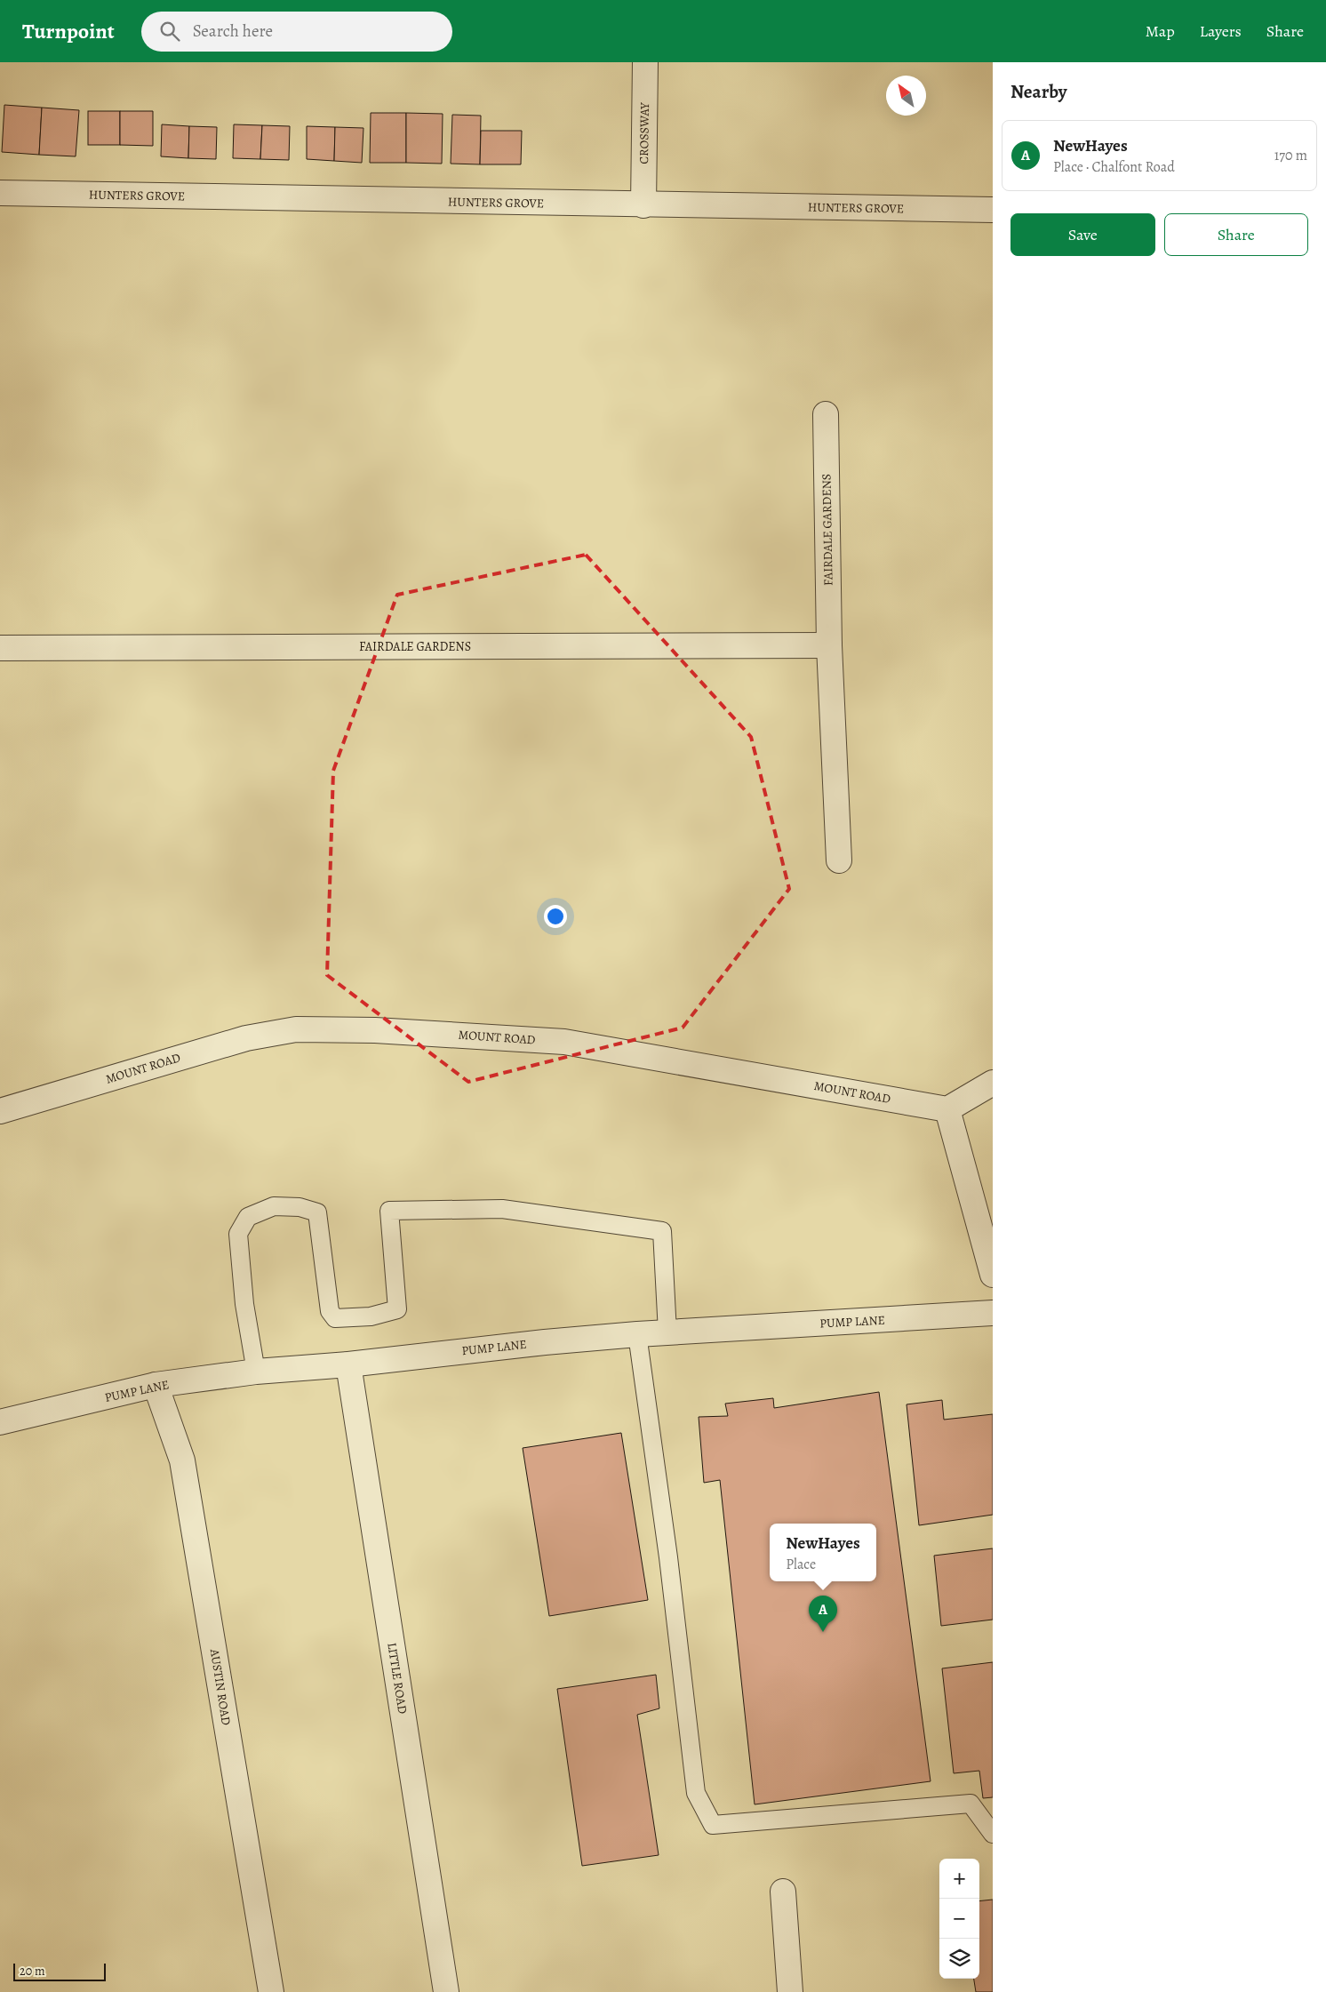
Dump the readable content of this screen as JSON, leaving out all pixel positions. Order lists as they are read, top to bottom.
{
  "streets": {
    "street": [
      "CROSSWAY",
      "HUNTERS GROVE",
      "FAIRDALE GARDENS",
      "MOUNT ROAD",
      "PUMP LANE",
      "LITTLE ROAD",
      "AUSTIN ROAD"
    ]
  },
  "crossings": [
    ["CROSSWAY", "HUNTERS GROVE"],
    ["PUMP LANE", "LITTLE ROAD"],
    ["PUMP LANE", "AUSTIN ROAD"]
  ],
  "scale_bar": "20 m",
  "north": "top left",
  "page": {
    "header": "Turnpoint",
    "search": "Search here",
    "nav": ["Map", "Layers", "Share"],
    "heading": "Nearby",
    "list": [
      {
        "mark": "A",
        "name": "NewHayes",
        "note": "Place · Chalfont Road",
        "value": "170 m"
      }
    ],
    "buttons": ["Save", "Share"],
    "popup": ["NewHayes", "Place"],
    "pins": "A",
    "map_buttons": ["+", "−"],
    "scale": "20 m"
  }
}
